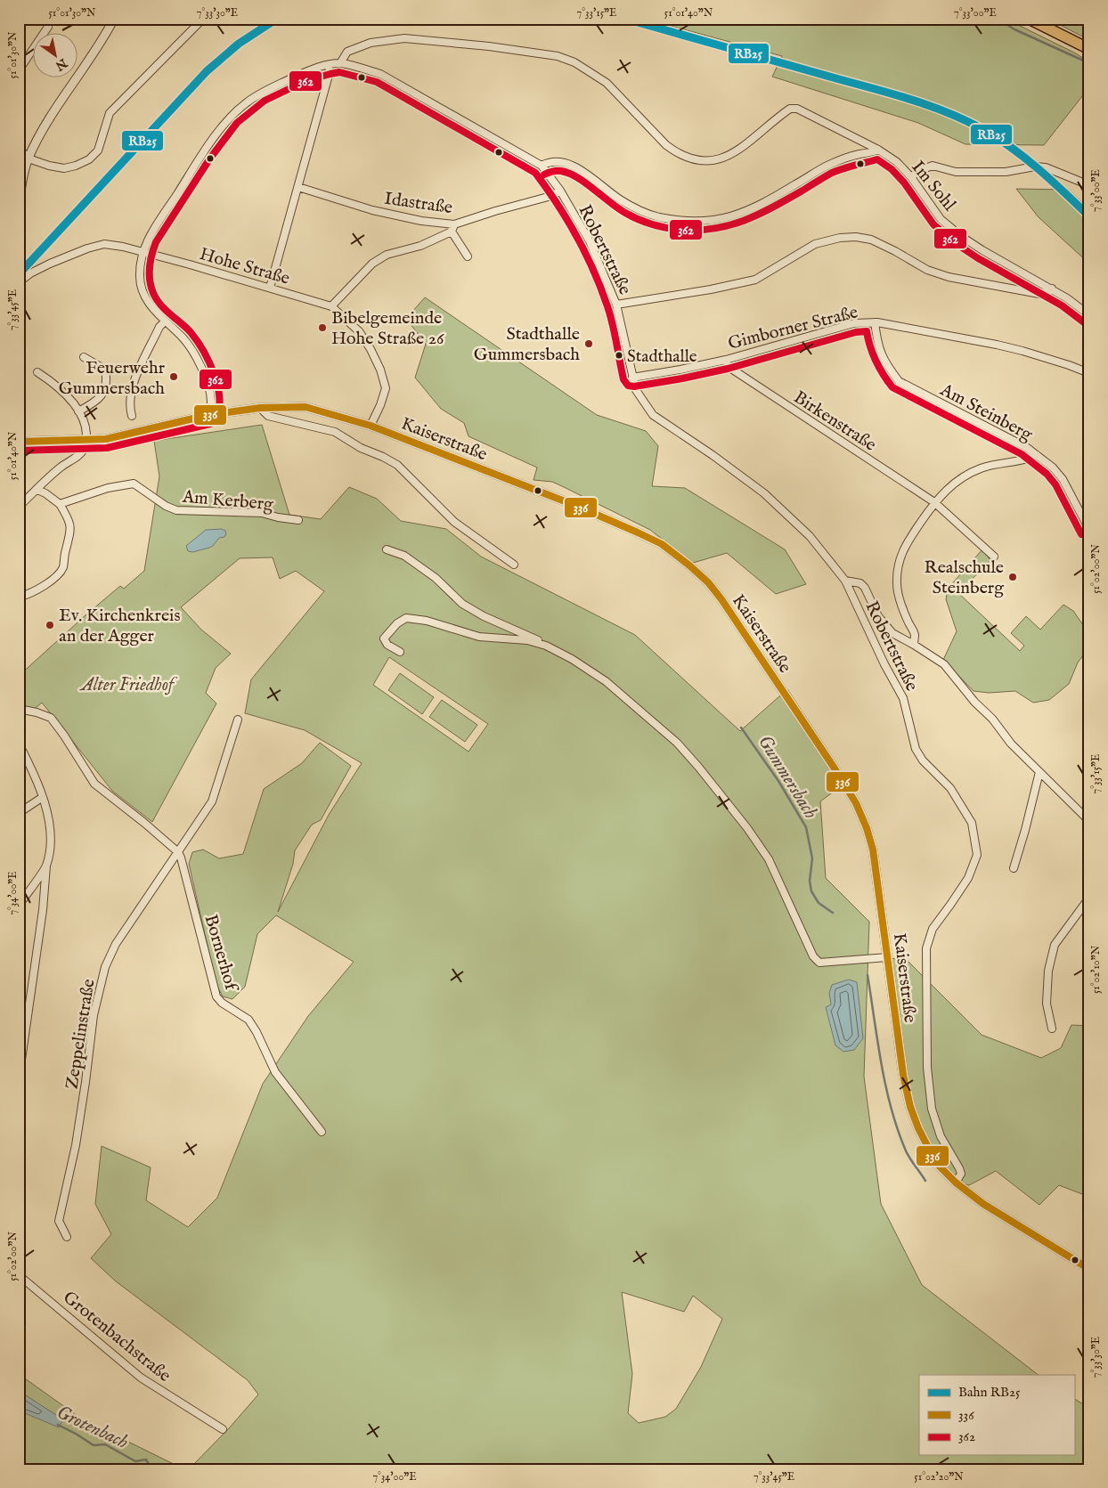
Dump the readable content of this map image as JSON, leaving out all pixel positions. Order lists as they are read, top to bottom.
{
  "streets": {
    "street": [
      "Im Sohl",
      "Idastraße",
      "Robertstraße",
      "Hohe Straße",
      "Gimborner Straße",
      "Am Steinberg",
      "Birkenstraße",
      "Kaiserstraße",
      "Am Kerberg",
      "Bornerhof",
      "Zeppelinstraße",
      "Grotenbachstraße"
    ]
  },
  "crossings": [
    ["Idastraße", "Robertstraße"],
    ["Robertstraße", "Gimborner Straße"],
    ["Robertstraße", "Kaiserstraße"],
    ["Hohe Straße", "Kaiserstraße"],
    ["Gimborner Straße", "Am Steinberg"],
    ["Gimborner Straße", "Birkenstraße"],
    ["Bornerhof", "Zeppelinstraße"]
  ],
  "water": ["Gummersbach", "Grotenbach"],
  "parks": ["Alter Friedhof"],
  "places": [
    "Bibelgemeinde Hohe Straße 26",
    "Stadthalle Gummersbach",
    "Stadthalle",
    "Feuerwehr Gummersbach",
    "Realschule Steinberg",
    "Ev. Kirchenkreis an der Agger"
  ],
  "lines": ["rail line RB25", "transit line 362", "transit line 336"],
  "legend": ["Bahn RB25", "336", "362"],
  "north": "bottom right",
  "coordinates": [
    "51°01'30\"N",
    "7°33'30\"E",
    "7°33'15\"E",
    "51°01'40\"N",
    "7°33'00\"E",
    "7°33'45\"E",
    "51°02'00\"N",
    "7°34'00\"E",
    "51°02'10\"N",
    "51°02'20\"N"
  ]
}
